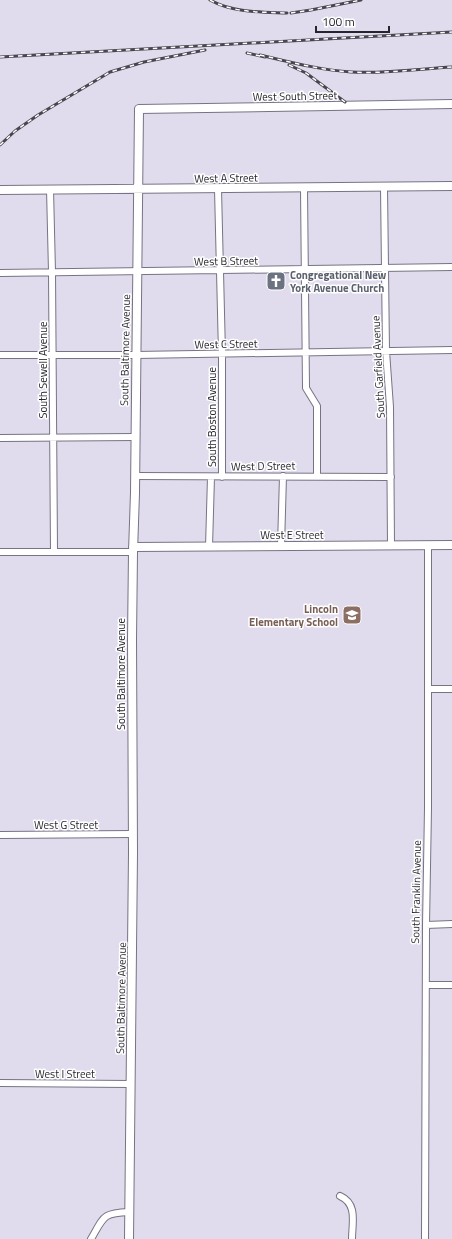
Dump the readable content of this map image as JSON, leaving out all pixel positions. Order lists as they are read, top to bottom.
{
  "streets": {
    "street": [
      "West South Street",
      "West A Street",
      "West B Street",
      "West C Street",
      "South Baltimore Avenue",
      "South Garfield Avenue",
      "South Sewell Avenue",
      "South Boston Avenue",
      "West D Street",
      "West E Street",
      "West G Street",
      "South Franklin Avenue",
      "West I Street"
    ]
  },
  "crossings": [
    ["West South Street", "South Baltimore Avenue"],
    ["West A Street", "South Baltimore Avenue"],
    ["West A Street", "South Garfield Avenue"],
    ["West A Street", "South Sewell Avenue"],
    ["West A Street", "South Boston Avenue"],
    ["West B Street", "South Baltimore Avenue"],
    ["West B Street", "South Garfield Avenue"],
    ["West B Street", "South Sewell Avenue"],
    ["West B Street", "South Boston Avenue"],
    ["West C Street", "South Baltimore Avenue"],
    ["West C Street", "South Garfield Avenue"],
    ["West C Street", "South Sewell Avenue"],
    ["West C Street", "South Boston Avenue"],
    ["South Baltimore Avenue", "West D Street"],
    ["South Baltimore Avenue", "West E Street"],
    ["South Baltimore Avenue", "West G Street"],
    ["South Baltimore Avenue", "West I Street"],
    ["South Garfield Avenue", "West D Street"],
    ["South Garfield Avenue", "West E Street"],
    ["South Sewell Avenue", "West E Street"],
    ["South Boston Avenue", "West D Street"],
    ["South Boston Avenue", "West E Street"],
    ["West E Street", "South Franklin Avenue"]
  ],
  "places": {
    "church": ["Congregational New York Avenue Church"],
    "school or university": ["Lincoln Elementary School"]
  },
  "scale_bar": "100 m"
}
